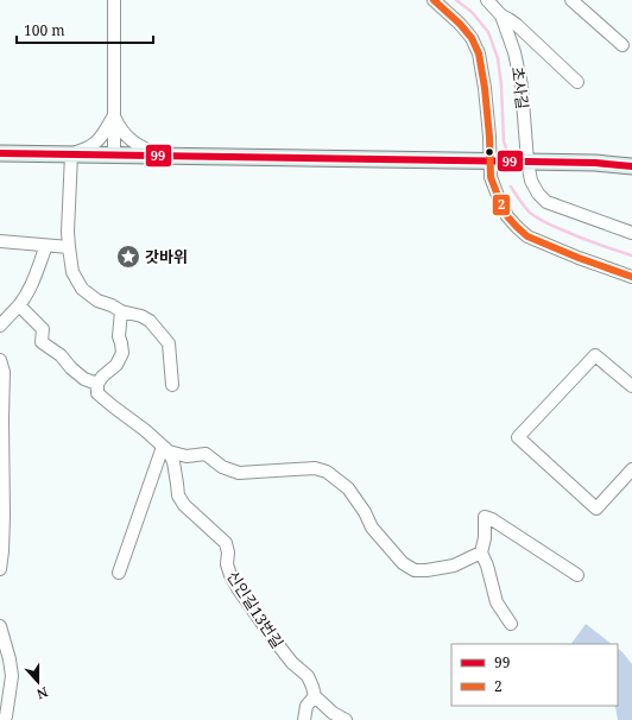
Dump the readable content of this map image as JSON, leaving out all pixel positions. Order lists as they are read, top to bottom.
{
  "streets": {
    "street": ["초사길", "신인길13번길"]
  },
  "places": {
    "place": ["갓바위"]
  },
  "lines": ["transit line 2", "transit line 99"],
  "legend": ["99", "2"],
  "scale_bar": "100 m",
  "north": "bottom"
}
